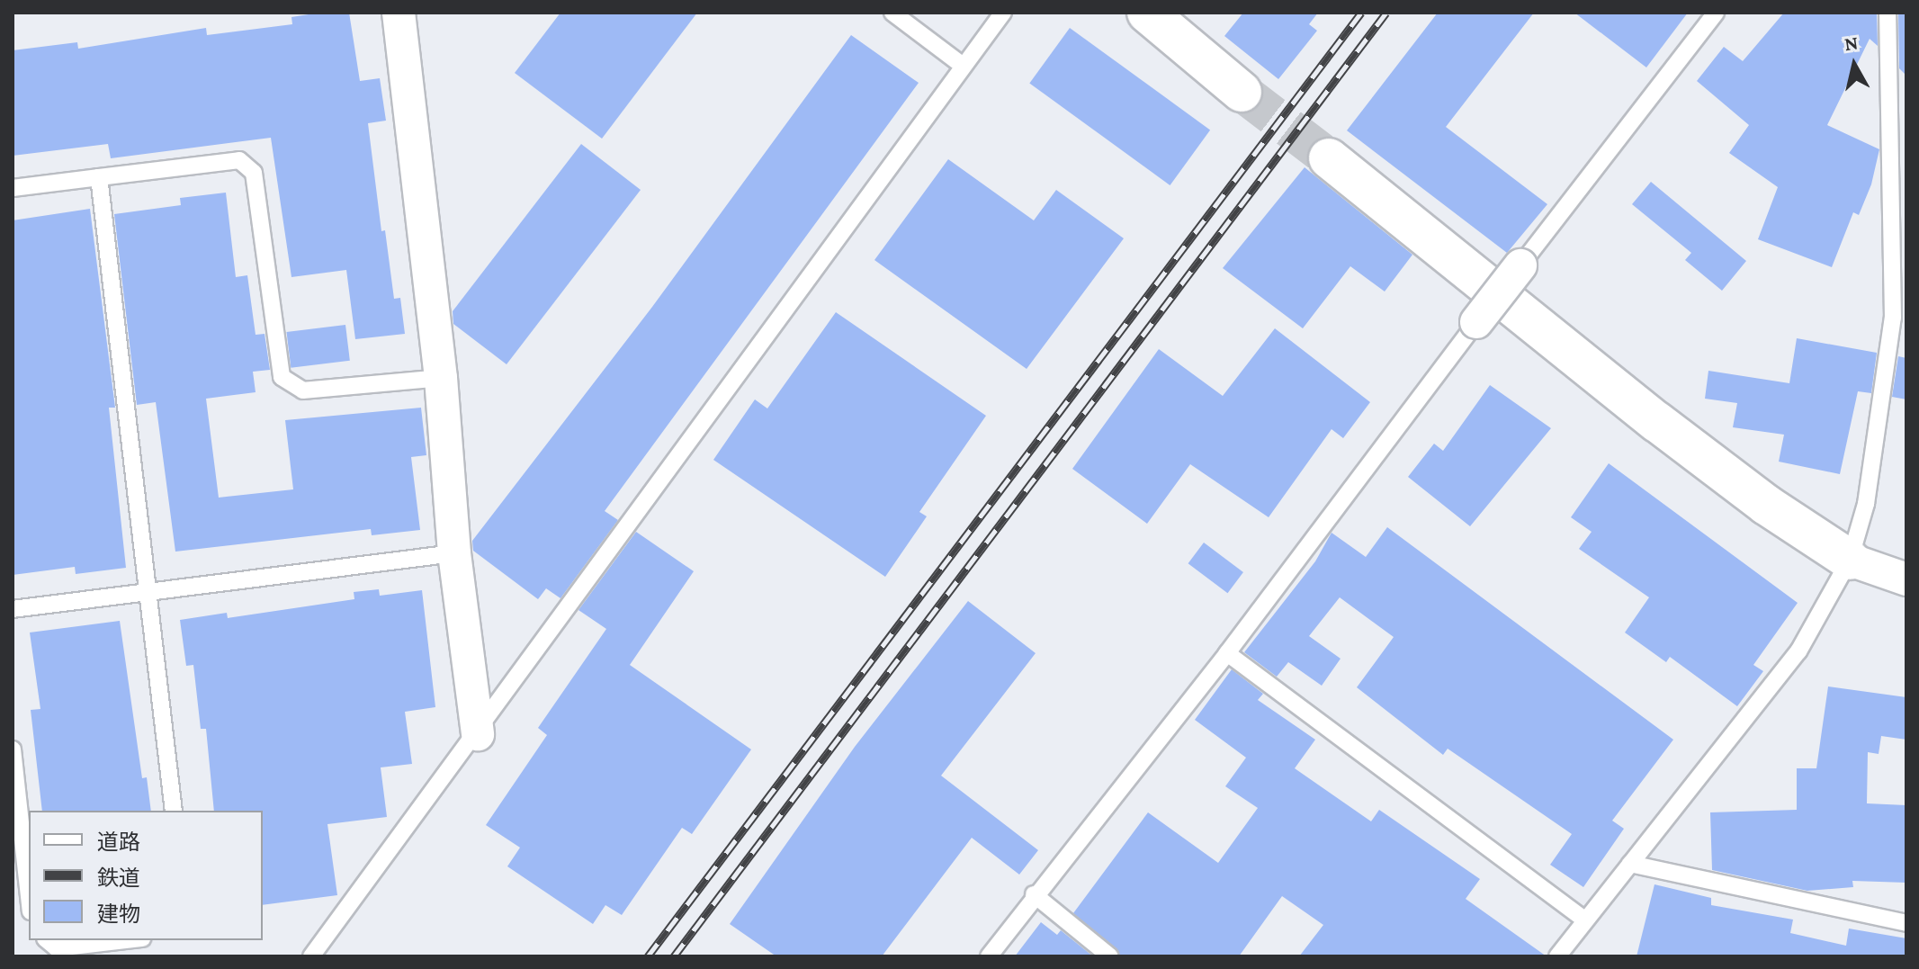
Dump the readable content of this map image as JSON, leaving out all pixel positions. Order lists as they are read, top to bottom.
{
  "legend": ["道路", "鉄道", "建物"],
  "north": "top"
}
